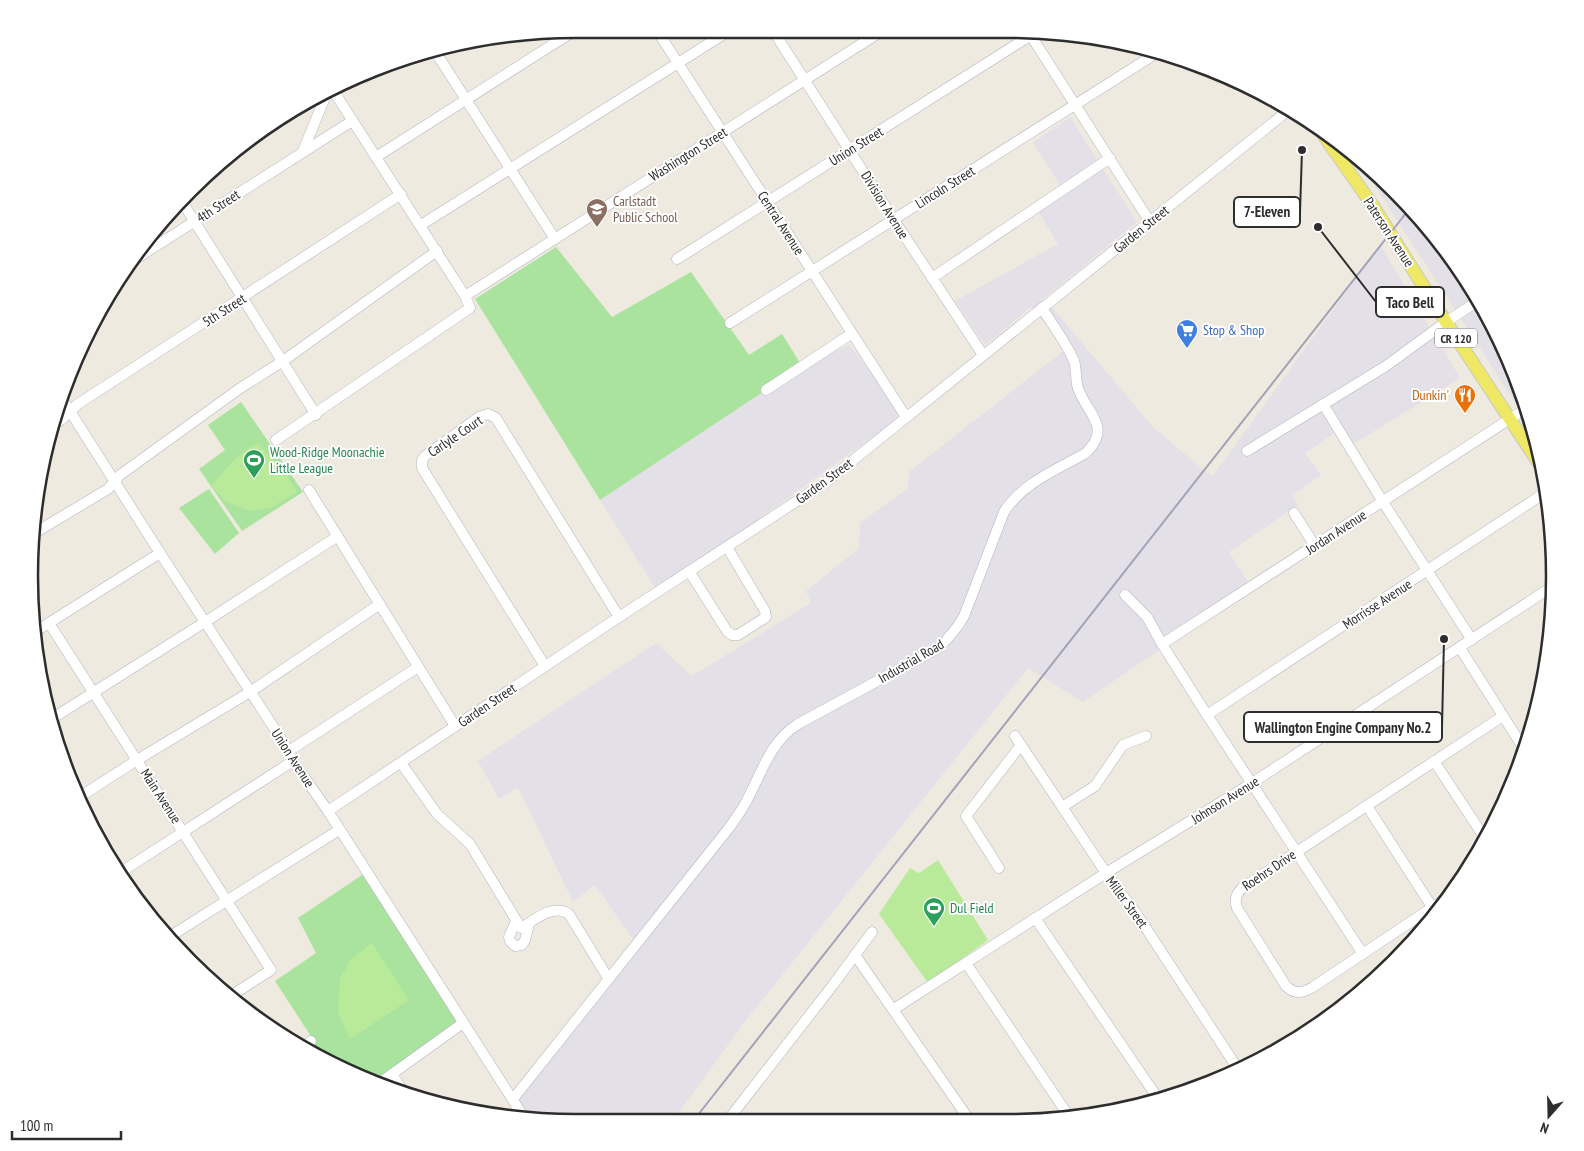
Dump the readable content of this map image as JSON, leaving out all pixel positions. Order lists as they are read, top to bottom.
{
  "streets": {
    "main road": ["Paterson Avenue", "CR 120"],
    "street": [
      "Union Street",
      "Washington Street",
      "Lincoln Street",
      "Division Avenue",
      "4th Street",
      "Central Avenue",
      "Garden Street",
      "5th Street",
      "Carlyle Court",
      "Jordan Avenue",
      "Morrisse Avenue",
      "Industrial Road",
      "Union Avenue",
      "Main Avenue",
      "Johnson Avenue",
      "Roehrs Drive",
      "Miller Street"
    ]
  },
  "crossings": [
    ["Union Street", "Division Avenue"],
    ["Union Street", "Central Avenue"],
    ["Washington Street", "Division Avenue"],
    ["Washington Street", "Central Avenue"],
    ["Lincoln Street", "Division Avenue"],
    ["Lincoln Street", "Central Avenue"],
    ["Division Avenue", "Garden Street"],
    ["Central Avenue", "Garden Street"],
    ["Garden Street", "Carlyle Court"],
    ["Garden Street", "Industrial Road"],
    ["Garden Street", "Union Avenue"],
    ["Paterson Avenue", "Jordan Avenue"],
    ["5th Street", "Union Avenue"],
    ["Industrial Road", "Union Avenue"],
    ["Johnson Avenue", "Miller Street"]
  ],
  "places": {
    "other": ["7-Eleven", "Taco Bell", "Wallington Engine Company No.2"],
    "school or university": ["Carlstadt Public School"],
    "supermarket": ["Stop & Shop"],
    "restaurant": ["Dunkin'"],
    "sports": ["Wood-Ridge Moonachie Little League", "Dul Field"]
  },
  "scale_bar": "100 m",
  "north": "bottom"
}
